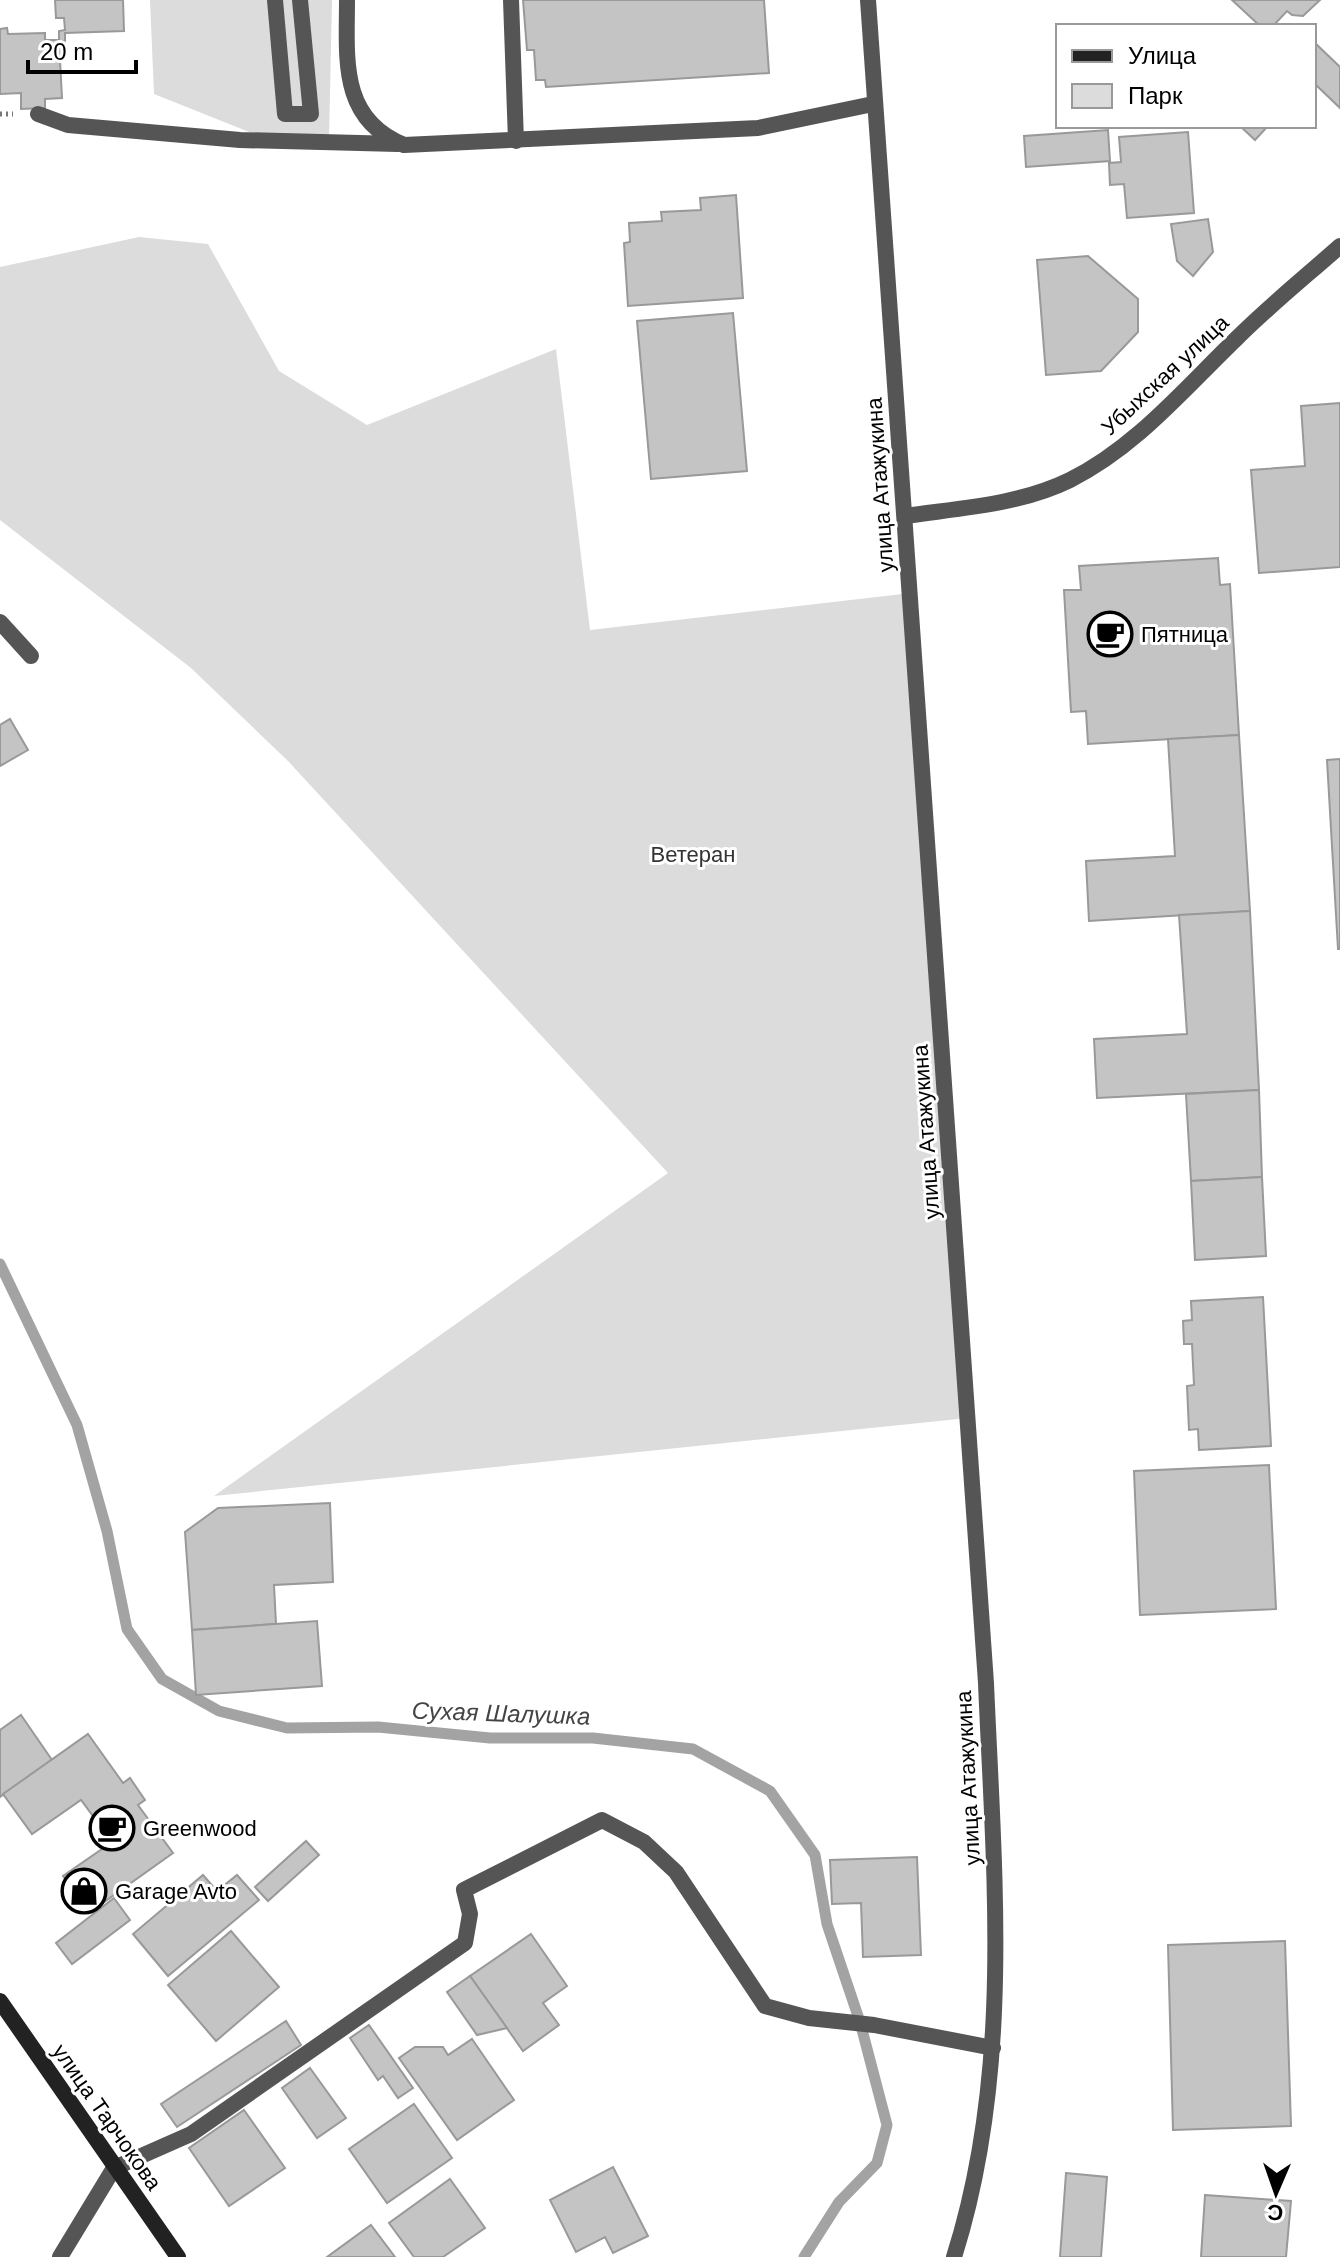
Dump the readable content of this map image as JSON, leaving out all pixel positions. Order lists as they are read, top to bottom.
{
  "streets": {
    "main road": ["улица Тарчокова"],
    "street": ["Убыхская улица", "улица Атажукина"]
  },
  "crossings": [
    ["Убыхская улица", "улица Атажукина"]
  ],
  "water": ["Сухая Шалушка"],
  "parks": ["Ветеран"],
  "places": {
    "cafe": ["Пятница", "Greenwood"],
    "shop": ["Garage Avto"]
  },
  "legend": ["Улица", "Парк"],
  "scale_bar": "20 m",
  "north": "bottom"
}
